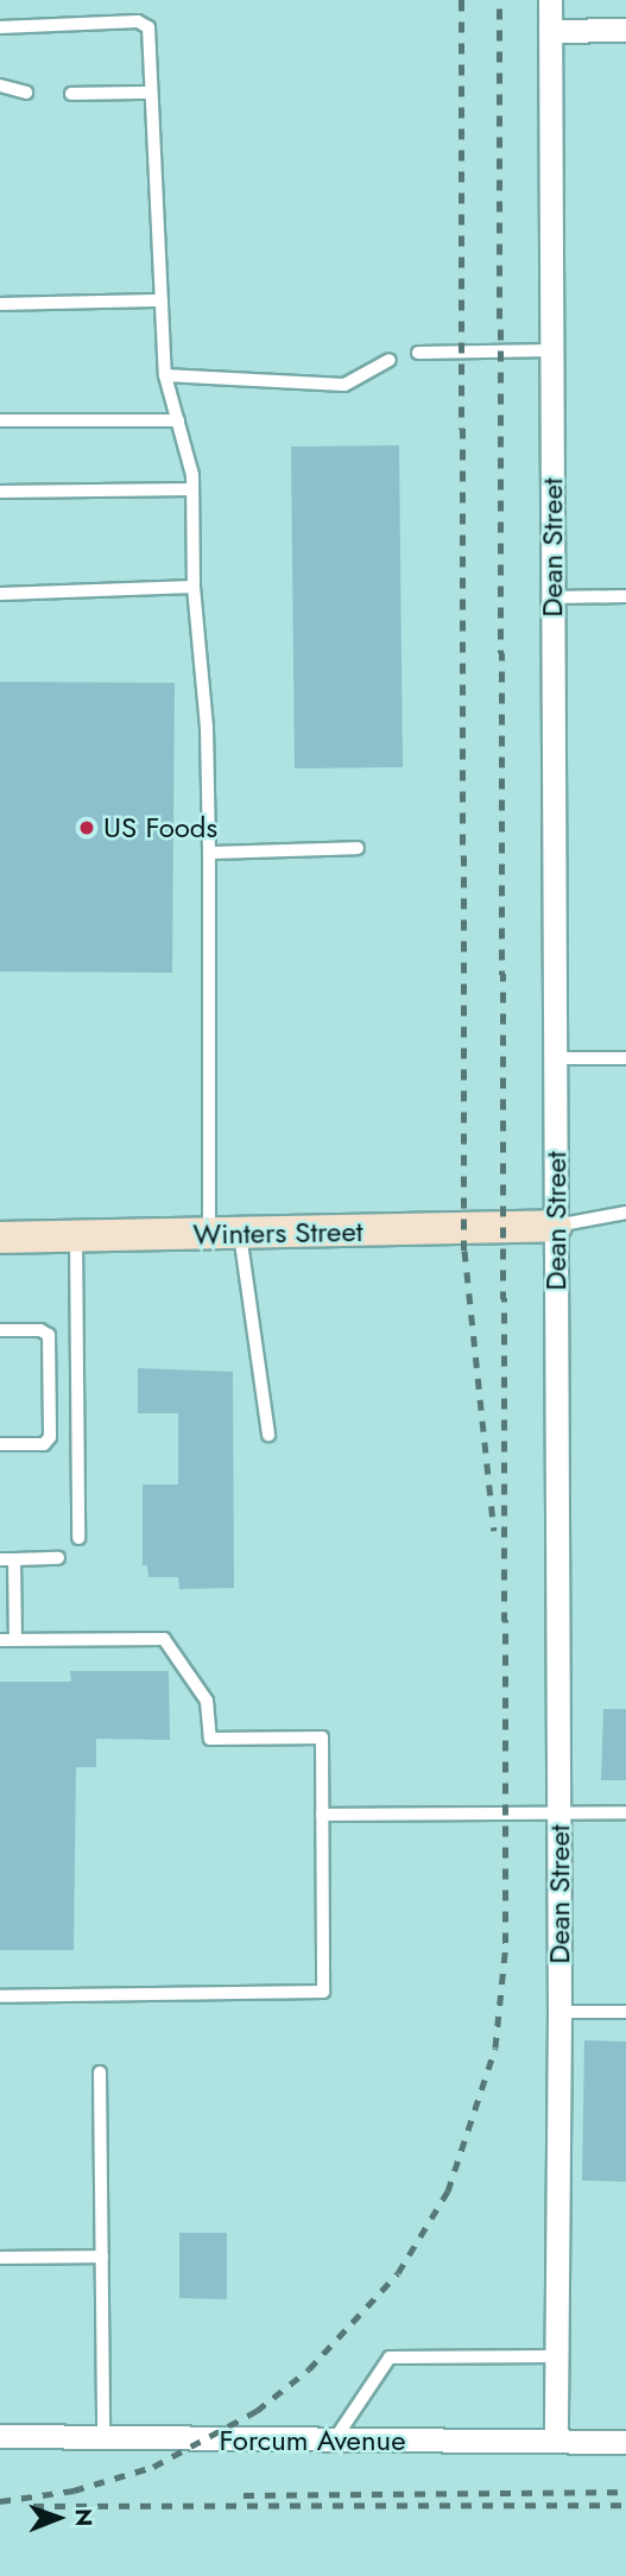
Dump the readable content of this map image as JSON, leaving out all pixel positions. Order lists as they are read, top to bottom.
{
  "streets": {
    "street": ["Dean Street", "Winters Street", "Forcum Avenue"]
  },
  "crossings": [
    ["Dean Street", "Winters Street"],
    ["Dean Street", "Forcum Avenue"]
  ],
  "places": ["US Foods"],
  "north": "right"
}
